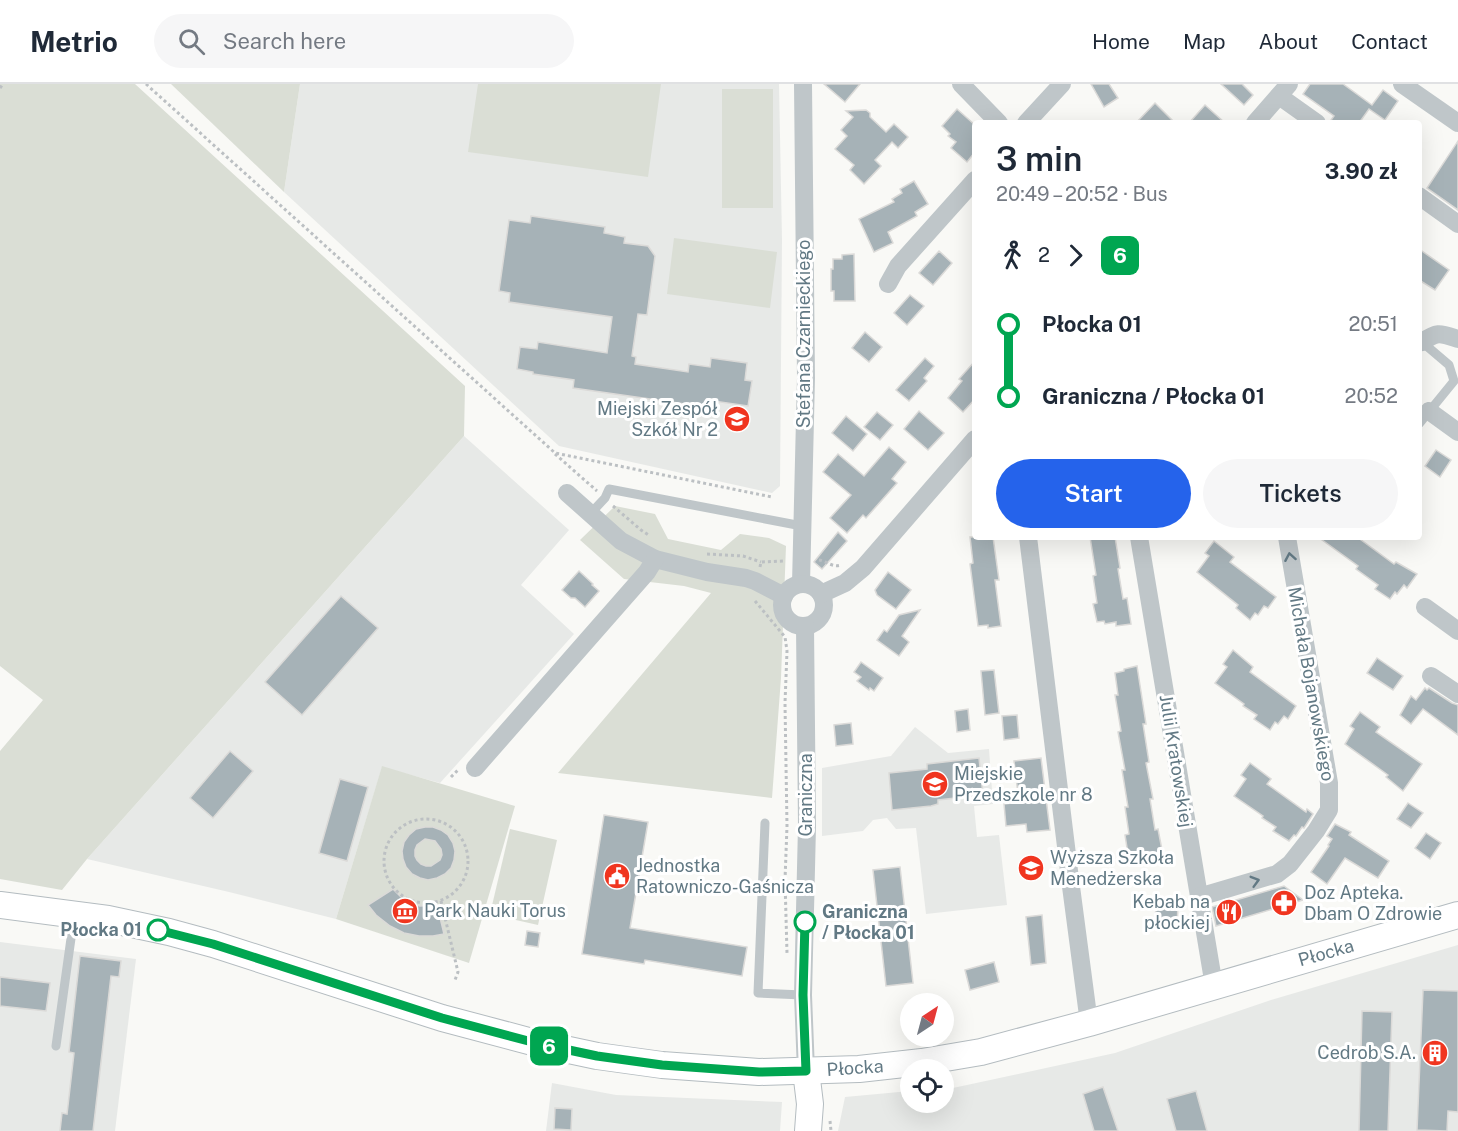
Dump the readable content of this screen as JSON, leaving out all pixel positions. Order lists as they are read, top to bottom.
{
  "streets": {
    "main road": ["Płocka"],
    "street": [
      "Stefana Czarnieckiego",
      "Michała Bojanowskiego",
      "Julii Kratowskiej",
      "Graniczna"
    ]
  },
  "crossings": [
    ["Stefana Czarnieckiego", "Graniczna"],
    ["Michała Bojanowskiego", "Julii Kratowskiej"],
    ["Julii Kratowskiej", "Płocka"],
    ["Graniczna", "Płocka"]
  ],
  "one_way": ["Michała Bojanowskiego"],
  "places": {
    "school or university": ["Miejski Zespół Szkół Nr 2", "Miejskie Przedszkole nr 8", "Wyższa Szkoła Menedżerska"],
    "public building": ["Jednostka Ratowniczo-Gaśnicza"],
    "pharmacy": ["Doz Apteka. Dbam O Zdrowie"],
    "museum": ["Park Nauki Torus"],
    "restaurant": ["Kebab na płockiej"],
    "other": ["Graniczna / Płocka 01", "Płocka 01"],
    "building": ["Cedrob S.A."]
  },
  "lines": ["bus line 6"],
  "north": "top right",
  "page": {
    "header": "Metrio",
    "search": "Search here",
    "nav": [
      "Home",
      "Map",
      "About",
      "Contact"
    ],
    "on_map": "6",
    "heading": ["3 min", "20:49 – 20:52 · Bus", "3.90 zł"],
    "legs": ["2", "6"],
    "list": [
      {
        "name": "Płocka 01",
        "value": "20:51"
      },
      {
        "name": "Graniczna / Płocka 01",
        "value": "20:52"
      }
    ],
    "buttons": ["Start", "Tickets"]
  }
}
